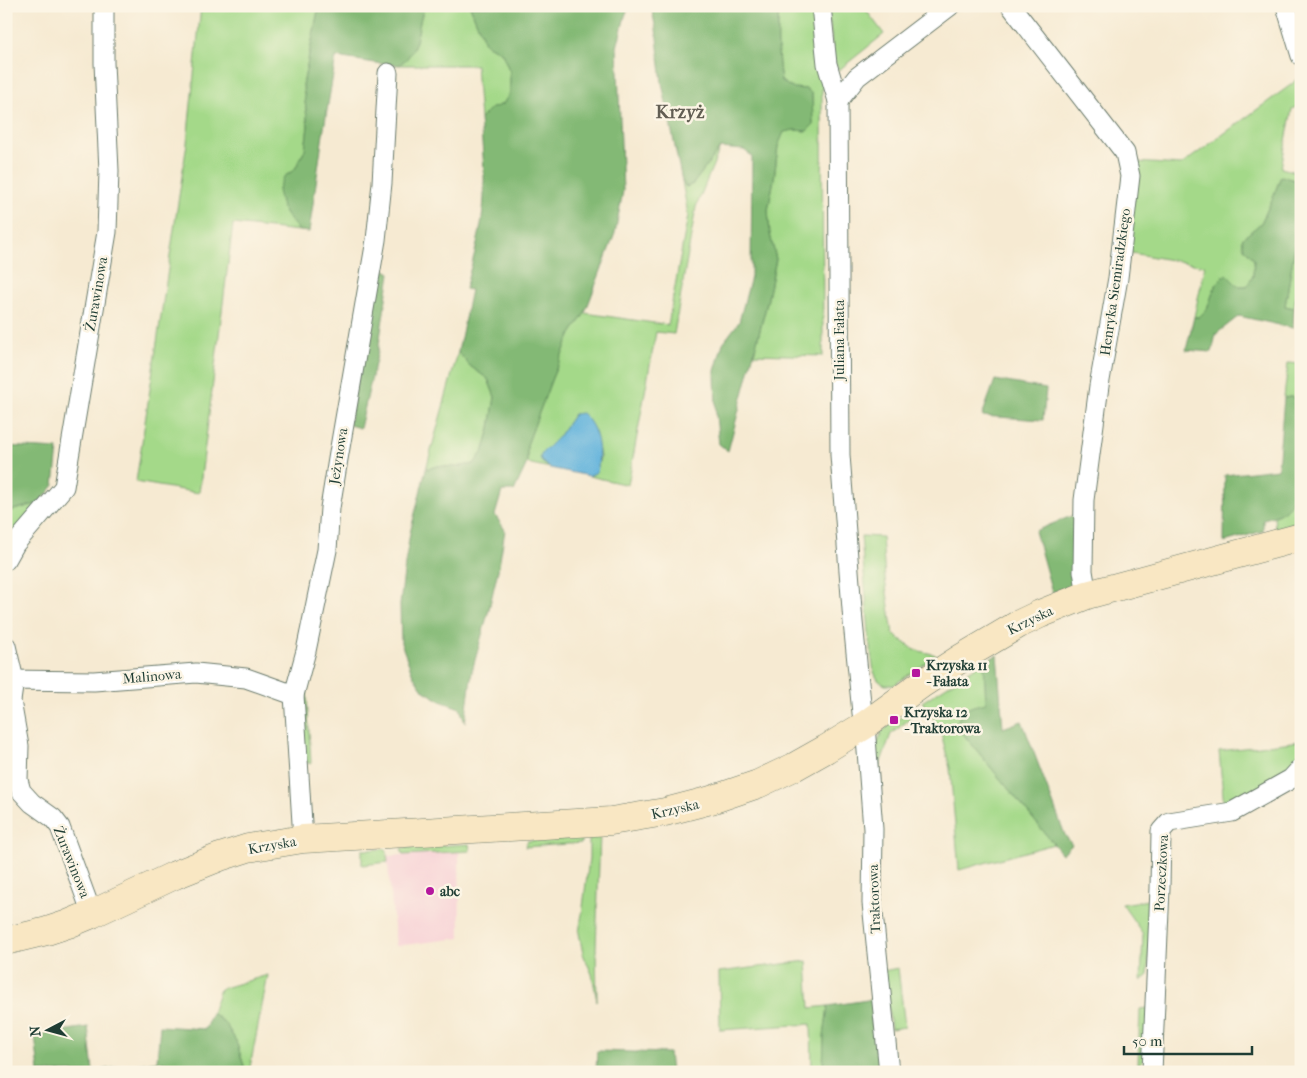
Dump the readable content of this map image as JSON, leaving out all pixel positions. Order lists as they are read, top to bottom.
{
  "streets": {
    "street": [
      "Henryka Siemiradzkiego",
      "Żurawinowa",
      "Juliana Fałata",
      "Jeżynowa",
      "Krzyska",
      "Malinowa",
      "Porzeczkowa",
      "Traktorowa"
    ]
  },
  "crossings": [
    ["Henryka Siemiradzkiego", "Krzyska"],
    ["Żurawinowa", "Krzyska"],
    ["Żurawinowa", "Malinowa"],
    ["Juliana Fałata", "Krzyska"],
    ["Juliana Fałata", "Traktorowa"],
    ["Jeżynowa", "Krzyska"],
    ["Jeżynowa", "Malinowa"],
    ["Krzyska", "Traktorowa"]
  ],
  "districts": ["Krzyż"],
  "places": {
    "transit": ["Krzyska 11 - Fałata", "Krzyska 12 - Traktorowa"],
    "other": ["abc"]
  },
  "scale_bar": "50 m",
  "north": "left"
}
